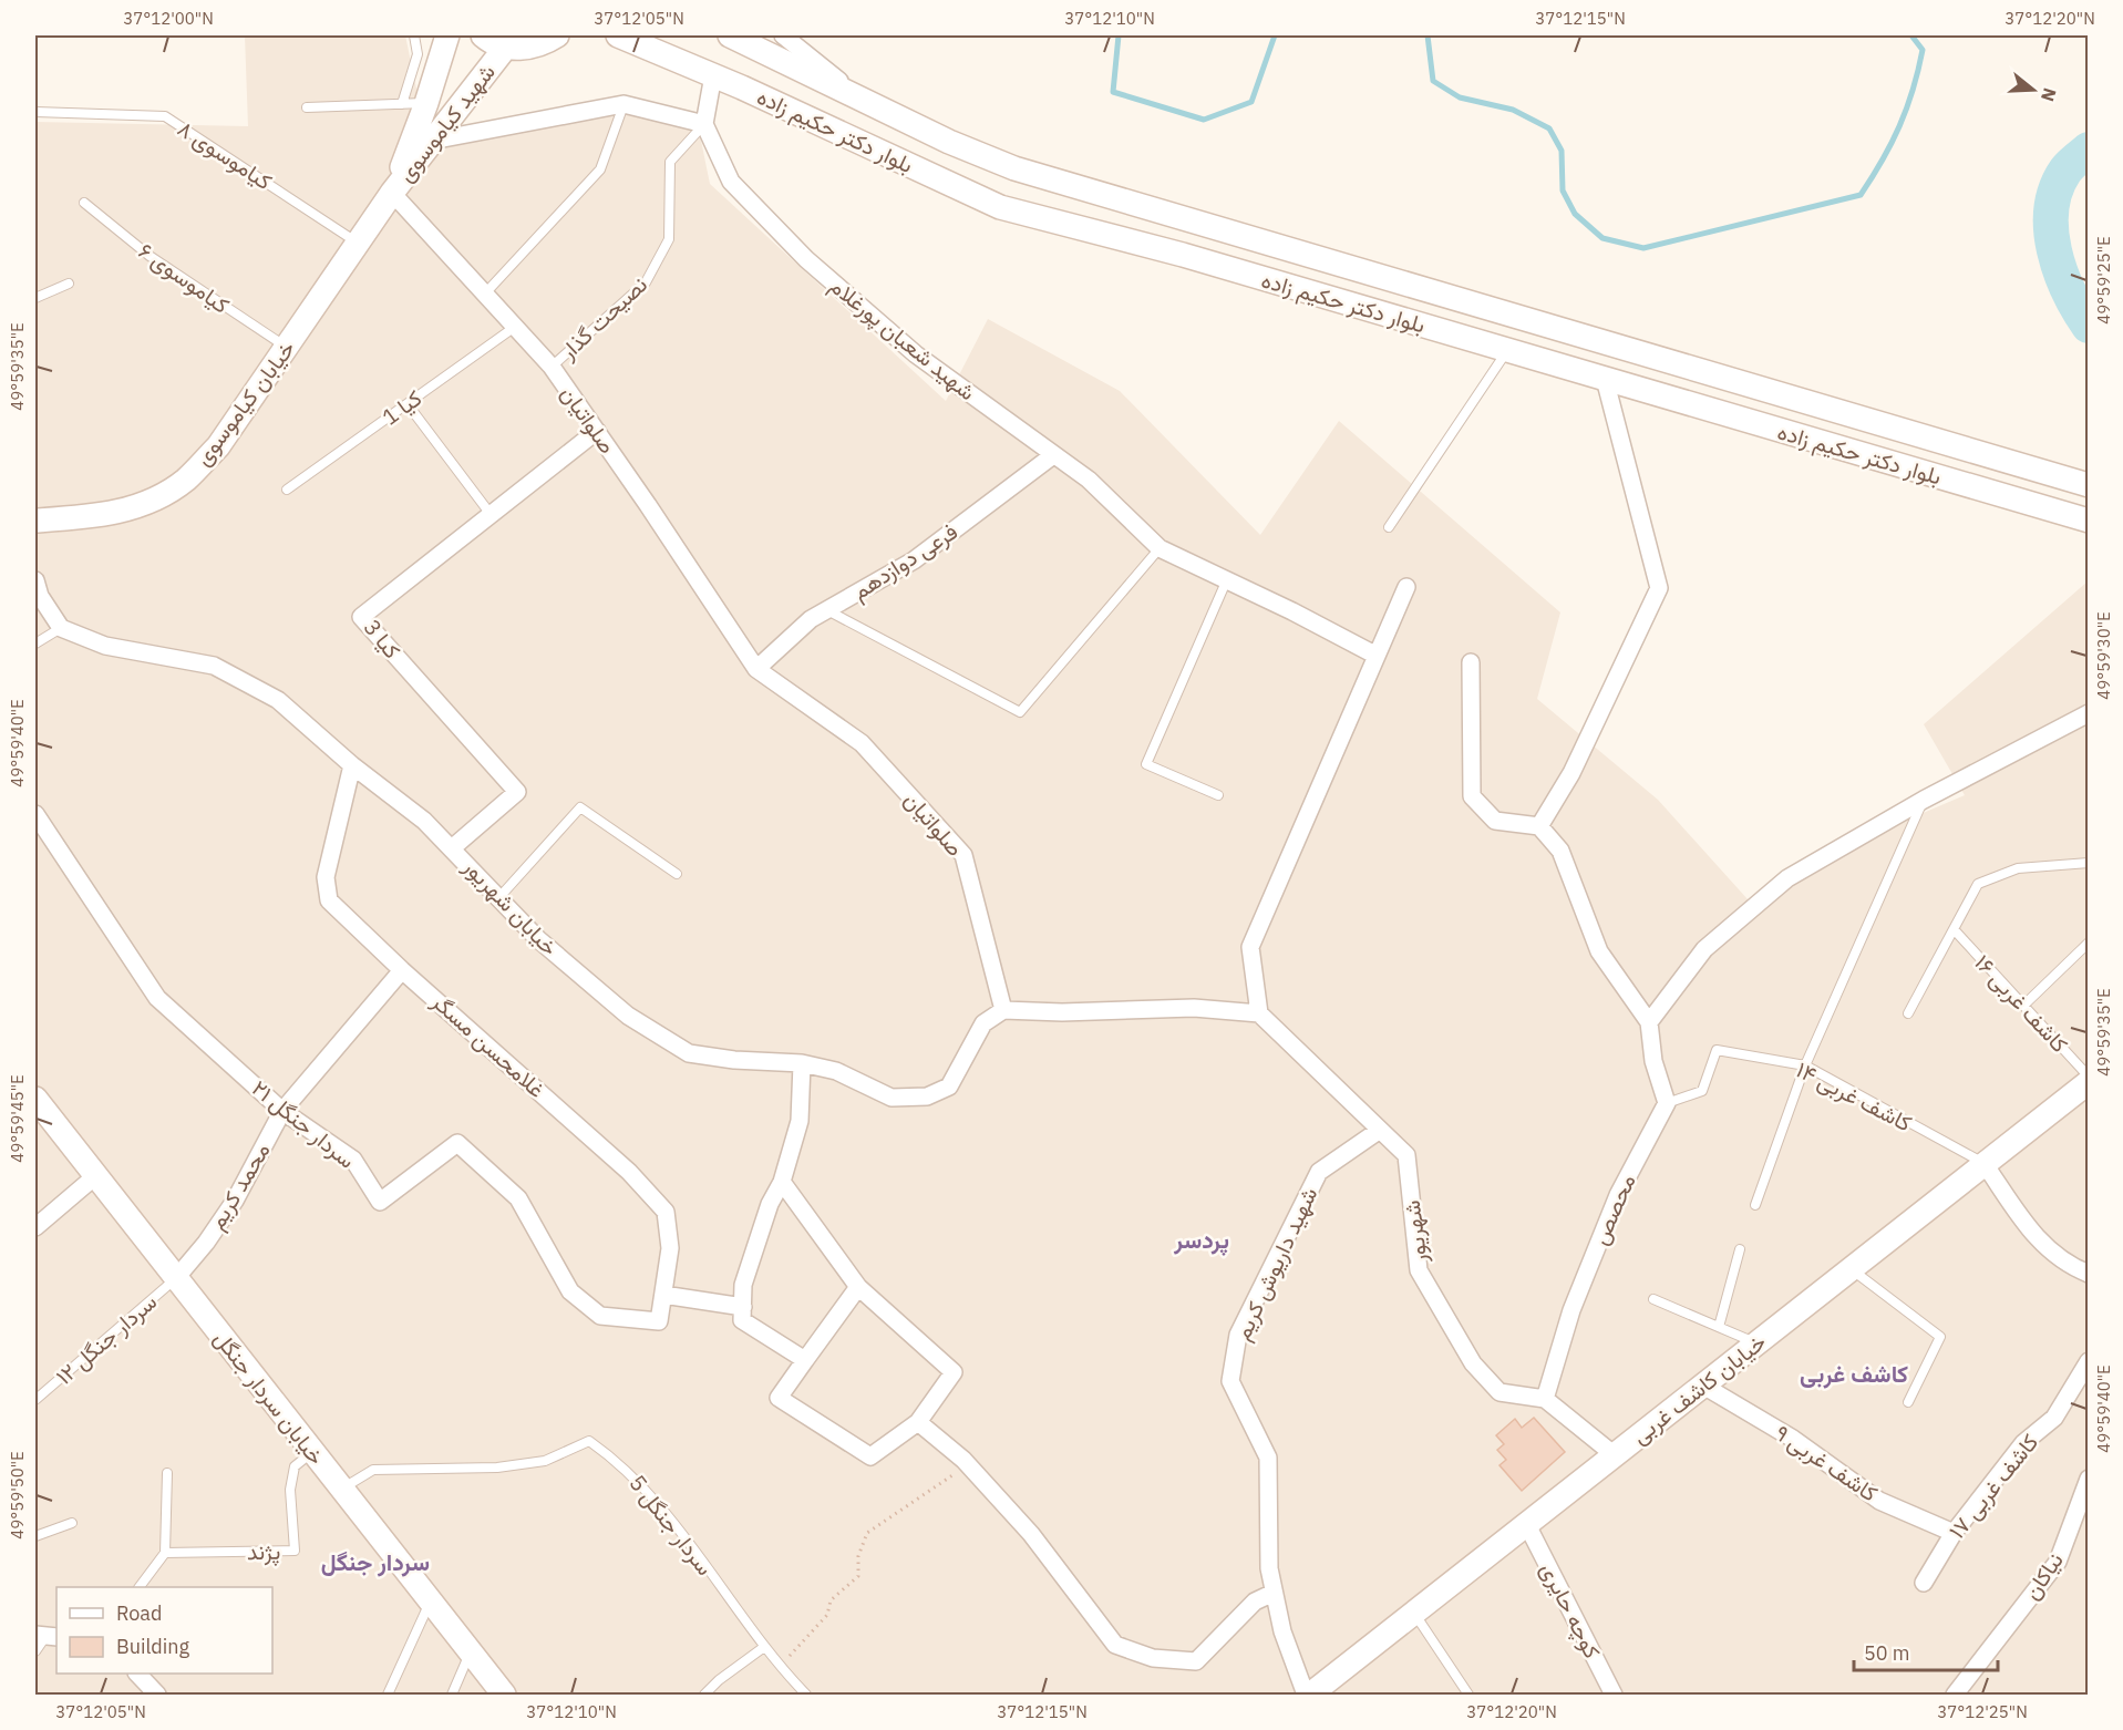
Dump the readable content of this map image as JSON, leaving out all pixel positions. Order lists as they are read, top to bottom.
{
  "streets": {
    "main road": [
      "شهید کیاموسوی",
      "بلوار دکتر حکیم زاده",
      "خیابان کیاموسوی",
      "خیابان کاشف غربی",
      "خیابان سردار جنگل"
    ],
    "street": [
      "شهید شعبان پورغلام",
      "صلواتیان",
      "فرعی دوازدهم",
      "کیا 3",
      "خیابان شهریور",
      "غلامحسن مسگر",
      "سردار جنگل ۲۱",
      "محمد کریم",
      "محصص",
      "شهریور",
      "شهید داریوش کریم",
      "کاشف غربی ۹",
      "کاشف غربی ۱۷",
      "نیاکان",
      "کوچه حایری"
    ],
    "lane": [
      "کیاموسوی ۸",
      "کیاموسوی ۶",
      "نصیحت گذار",
      "کیا 1",
      "کاشف غربی ۱۶",
      "کاشف غربی ۱۴",
      "سردار جنگل ۱۲",
      "سردار جنگل 5",
      "پژند"
    ]
  },
  "crossings": [
    ["شهید کیاموسوی", "خیابان کیاموسوی"],
    ["شهید کیاموسوی", "صلواتیان"],
    ["کیاموسوی ۸", "خیابان کیاموسوی"],
    ["کیاموسوی ۶", "خیابان کیاموسوی"],
    ["نصیحت گذار", "شهید شعبان پورغلام"],
    ["نصیحت گذار", "صلواتیان"],
    ["شهید شعبان پورغلام", "فرعی دوازدهم"],
    ["خیابان کیاموسوی", "صلواتیان"],
    ["کیا 1", "صلواتیان"],
    ["صلواتیان", "فرعی دوازدهم"],
    ["صلواتیان", "کیا 3"],
    ["صلواتیان", "خیابان شهریور"],
    ["کیا 3", "خیابان شهریور"],
    ["خیابان شهریور", "غلامحسن مسگر"],
    ["غلامحسن مسگر", "سردار جنگل ۲۱"],
    ["غلامحسن مسگر", "محمد کریم"],
    ["کاشف غربی ۱۴", "محصص"],
    ["کاشف غربی ۱۴", "خیابان کاشف غربی"],
    ["سردار جنگل ۲۱", "محمد کریم"],
    ["محمد کریم", "سردار جنگل ۱۲"],
    ["محمد کریم", "خیابان سردار جنگل"],
    ["محصص", "شهریور"],
    ["شهریور", "شهید داریوش کریم"],
    ["شهید داریوش کریم", "خیابان کاشف غربی"],
    ["سردار جنگل ۱۲", "خیابان سردار جنگل"],
    ["خیابان کاشف غربی", "کاشف غربی ۹"],
    ["خیابان کاشف غربی", "کوچه حایری"],
    ["خیابان سردار جنگل", "سردار جنگل 5"],
    ["خیابان سردار جنگل", "پژند"],
    ["کاشف غربی ۹", "کاشف غربی ۱۷"]
  ],
  "districts": ["پردسر", "کاشف غربی", "سردار جنگل"],
  "legend": ["Road", "Building"],
  "scale_bar": "50 m",
  "north": "right",
  "coordinates": [
    "37°12'00\"N",
    "37°12'05\"N",
    "37°12'10\"N",
    "37°12'15\"N",
    "37°12'20\"N",
    "49°59'25\"E",
    "49°59'35\"E",
    "49°59'30\"E",
    "49°59'40\"E",
    "49°59'45\"E",
    "49°59'50\"E",
    "37°12'25\"N"
  ]
}
